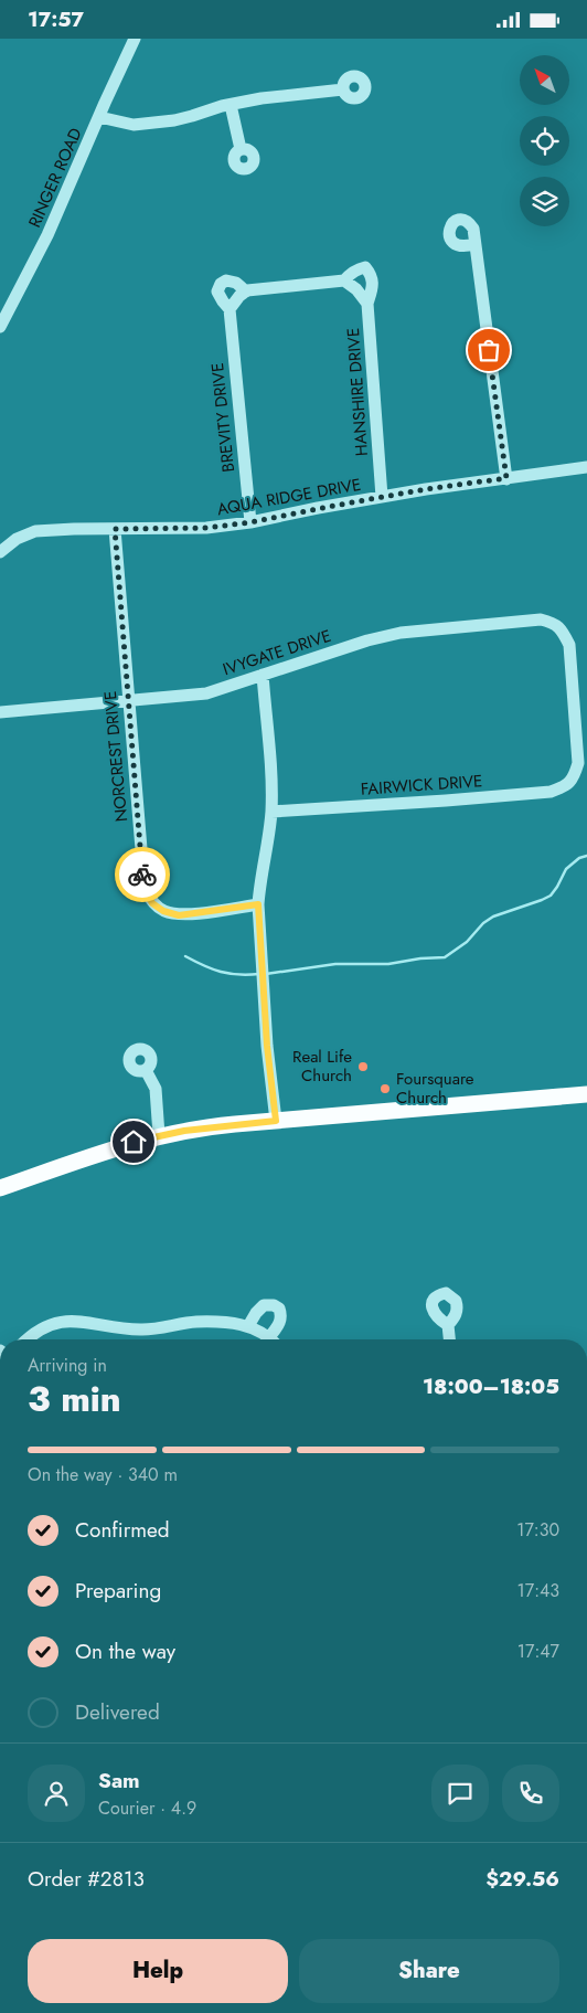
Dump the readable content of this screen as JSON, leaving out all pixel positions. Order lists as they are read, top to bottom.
{
  "streets": {
    "street": [
      "RINGER ROAD",
      "HANSHIRE DRIVE",
      "BREVITY DRIVE",
      "AQUA RIDGE DRIVE",
      "IVYGATE DRIVE",
      "NORCREST DRIVE",
      "FAIRWICK DRIVE"
    ]
  },
  "crossings": [
    ["HANSHIRE DRIVE", "BREVITY DRIVE"],
    ["HANSHIRE DRIVE", "AQUA RIDGE DRIVE"],
    ["BREVITY DRIVE", "AQUA RIDGE DRIVE"],
    ["AQUA RIDGE DRIVE", "NORCREST DRIVE"],
    ["IVYGATE DRIVE", "NORCREST DRIVE"],
    ["IVYGATE DRIVE", "FAIRWICK DRIVE"]
  ],
  "places": ["Real Life Church", "Foursquare Church"],
  "north": "top left",
  "page": {
    "status": "17:57",
    "heading": ["3 min", "Arriving in", "18:00–18:05"],
    "panel": [
      "Sam",
      "Courier · 4.9",
      "Order #2813",
      "$29.56"
    ],
    "bar": "On the way · 340 m",
    "list": [
      ["Confirmed", "17:30"],
      ["Preparing", "17:43"],
      ["On the way", "17:47"],
      "Delivered"
    ],
    "buttons": ["Help", "Share"]
  }
}
